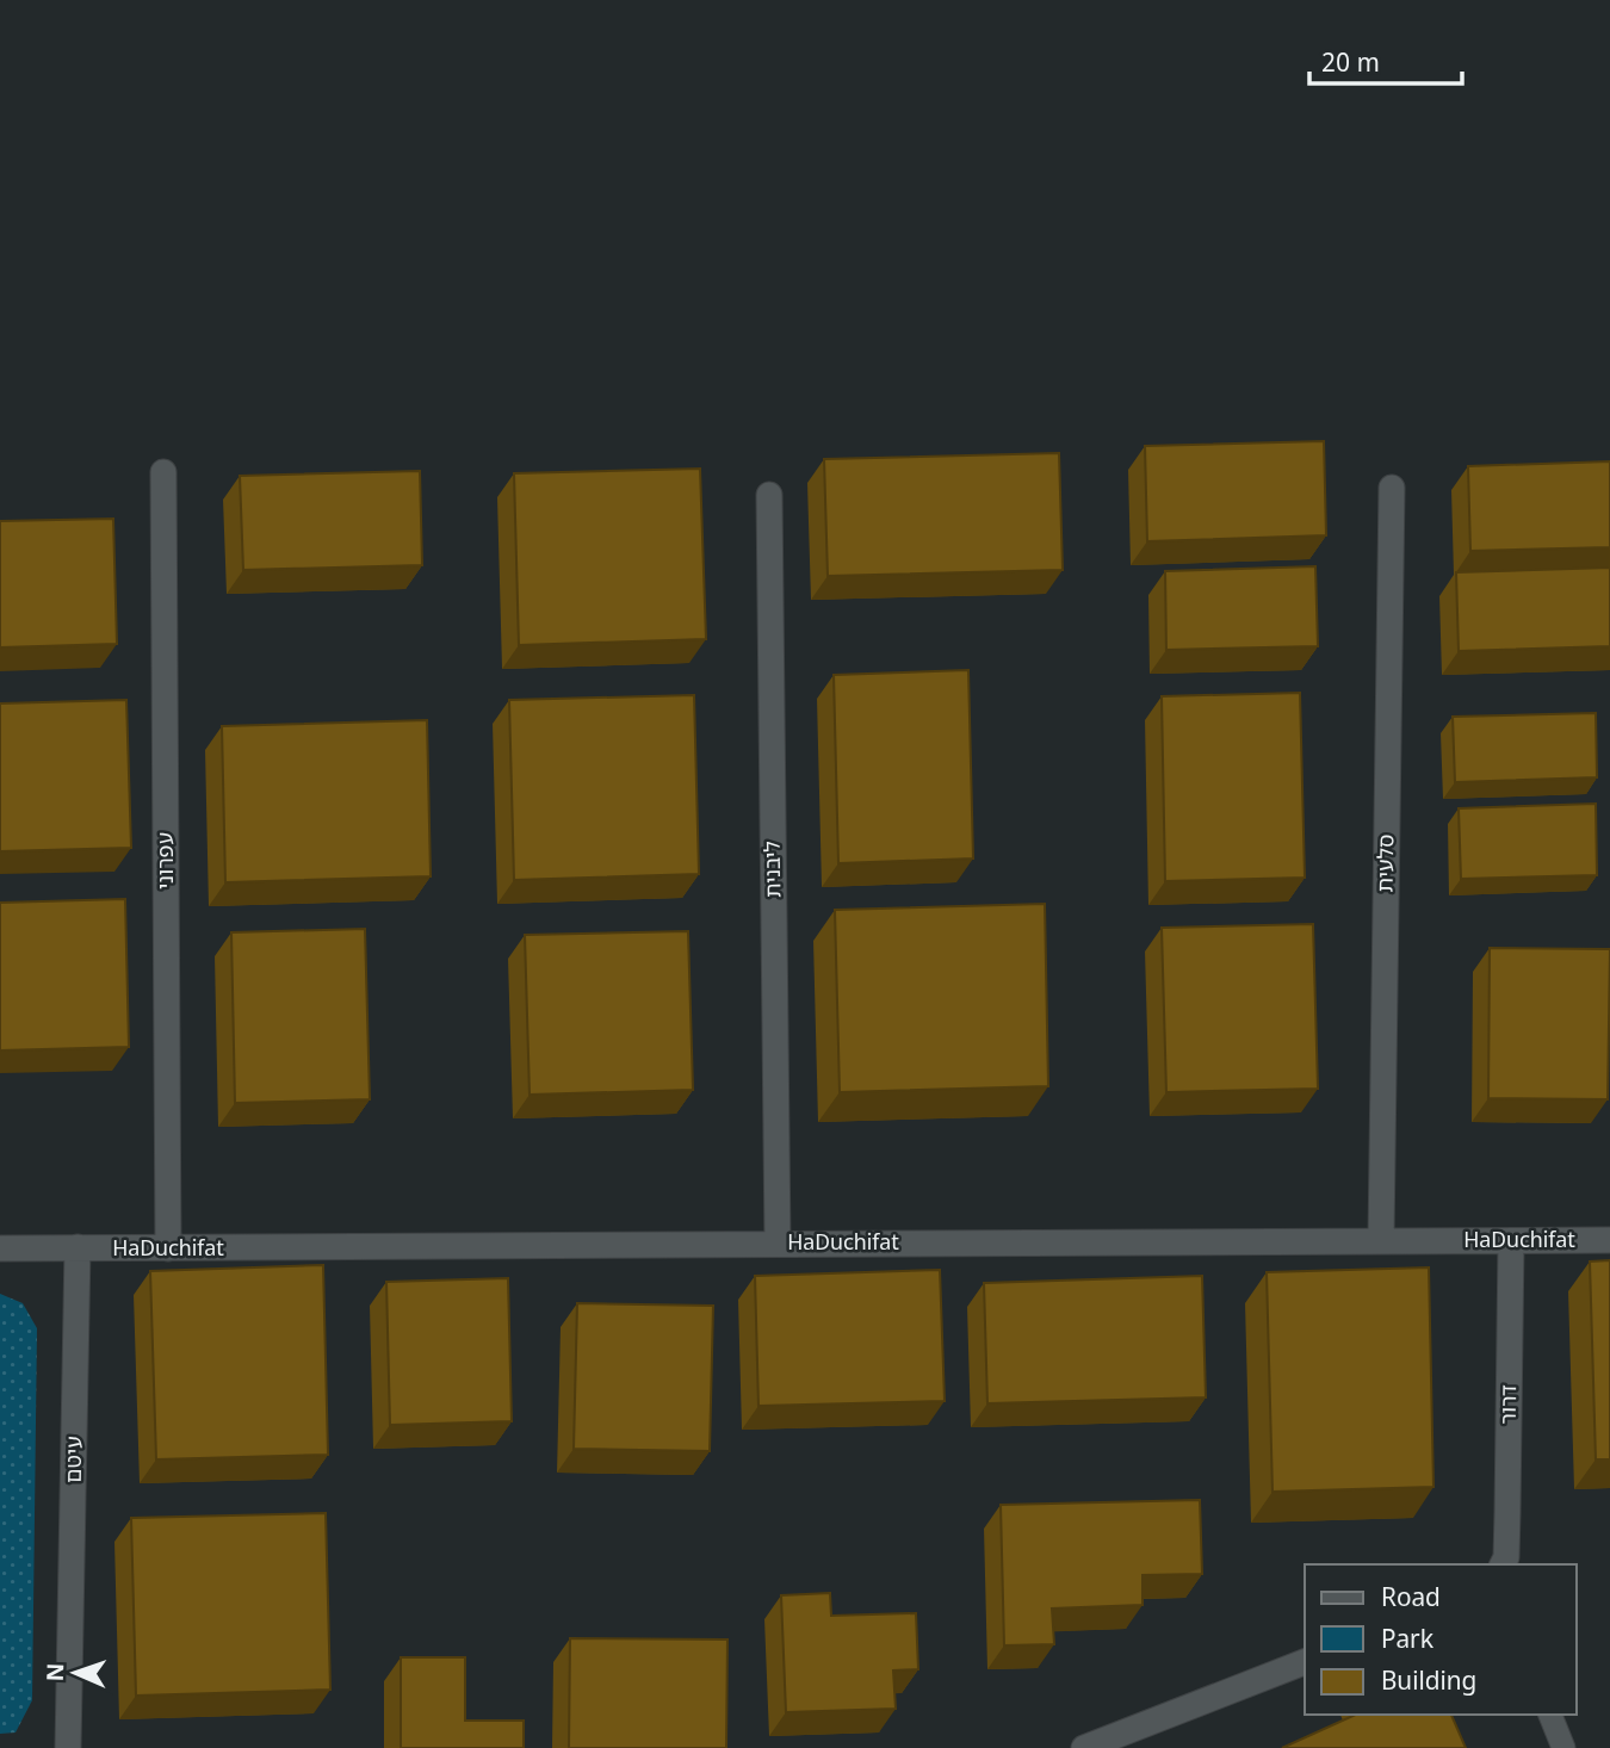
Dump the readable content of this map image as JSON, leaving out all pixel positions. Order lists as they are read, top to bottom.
{
  "streets": {
    "street": [
      "עפרוני",
      "סלעית",
      "ליבנית",
      "HaDuchifat",
      "דרור",
      "עיטם"
    ]
  },
  "crossings": [
    ["עפרוני", "HaDuchifat"],
    ["סלעית", "HaDuchifat"],
    ["ליבנית", "HaDuchifat"],
    ["HaDuchifat", "דרור"],
    ["HaDuchifat", "עיטם"]
  ],
  "legend": ["Road", "Park", "Building"],
  "scale_bar": "20 m",
  "north": "left"
}
